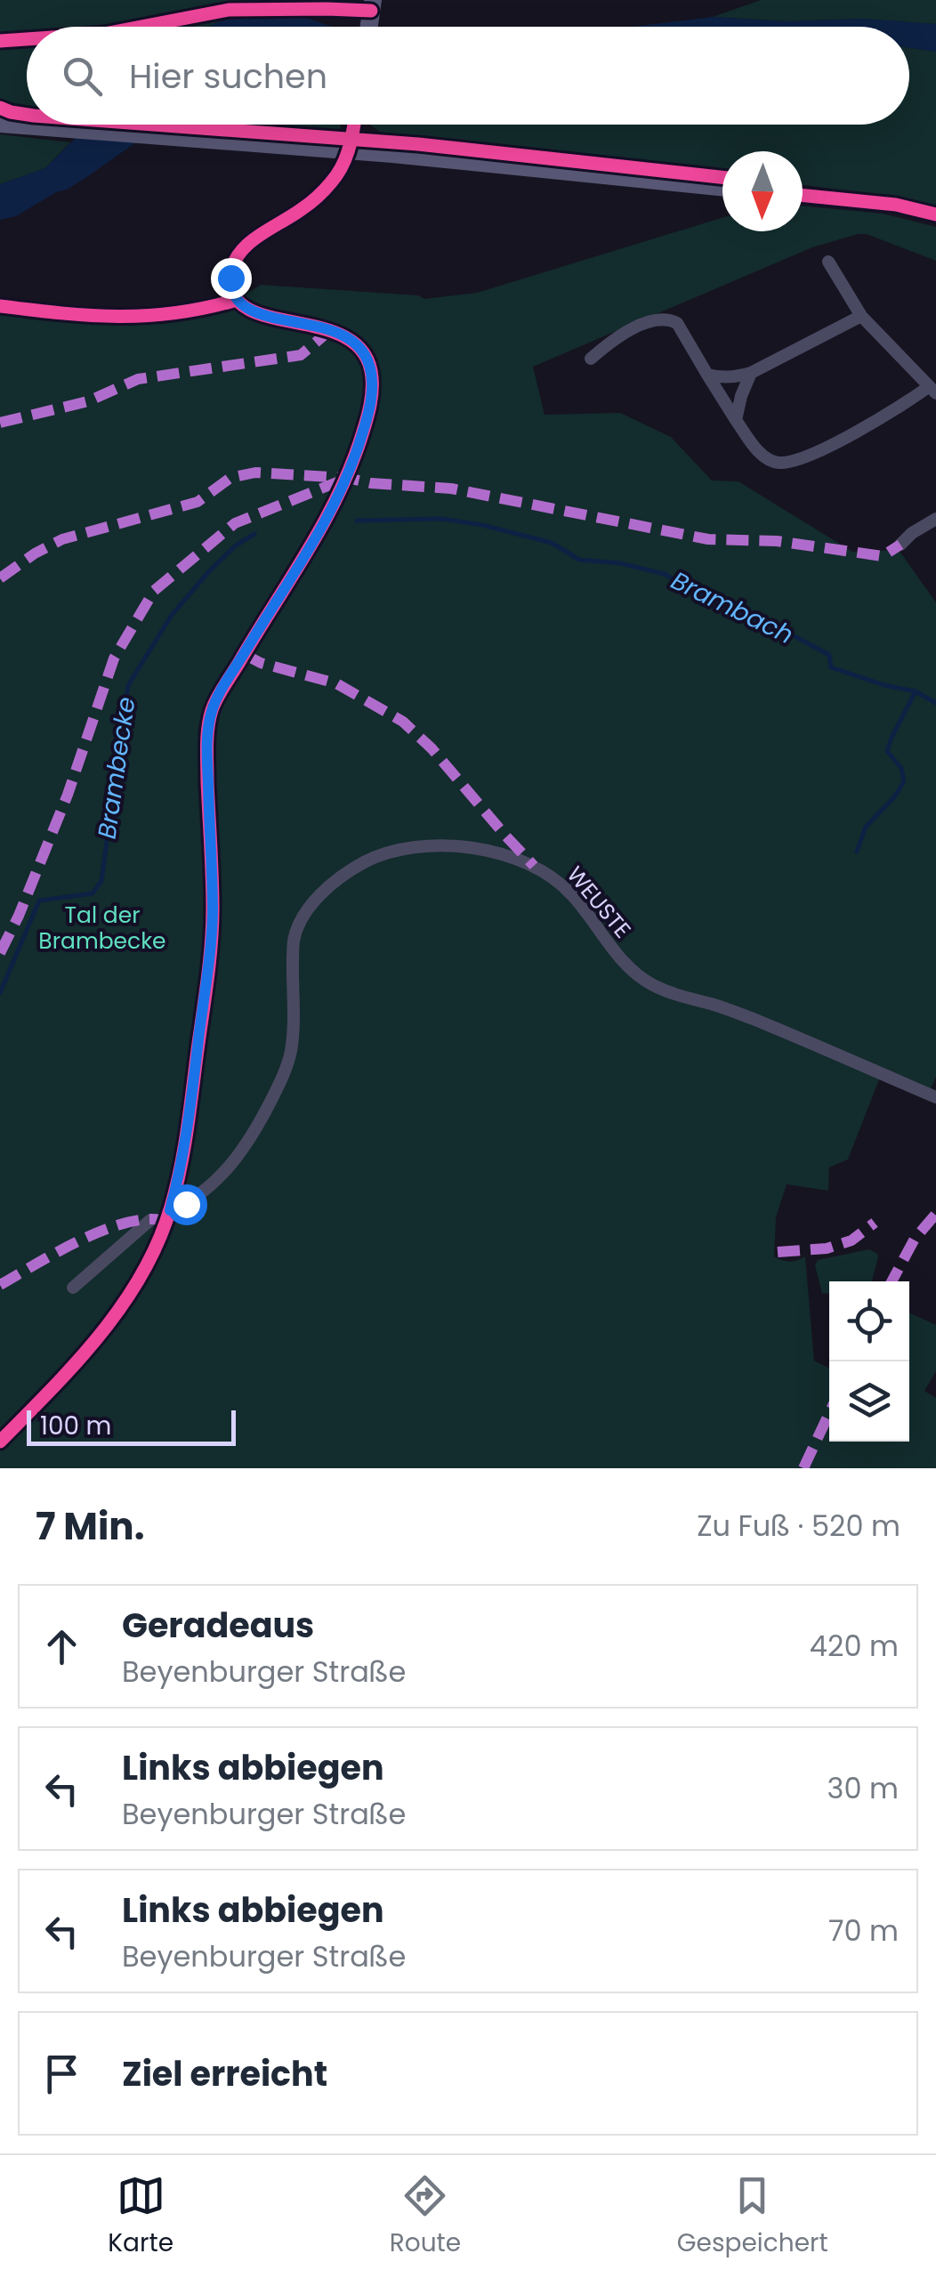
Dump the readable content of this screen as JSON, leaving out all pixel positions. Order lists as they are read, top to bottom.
{
  "streets": {
    "street": ["WEUSTE"]
  },
  "water": ["Brambach", "Brambecke"],
  "parks": ["Tal der Brambecke"],
  "scale_bar": "100 m",
  "north": "bottom",
  "page": {
    "search": "Hier suchen",
    "scale": "100 m",
    "heading": ["7 Min.", "Zu Fuß · 520 m"],
    "list": [
      ["Geradeaus", "Beyenburger Straße", "420 m"],
      ["Links abbiegen", "Beyenburger Straße", "30 m"],
      ["Links abbiegen", "Beyenburger Straße", "70 m"],
      "Ziel erreicht"
    ],
    "nav": ["Karte", "Route", "Gespeichert"]
  }
}
